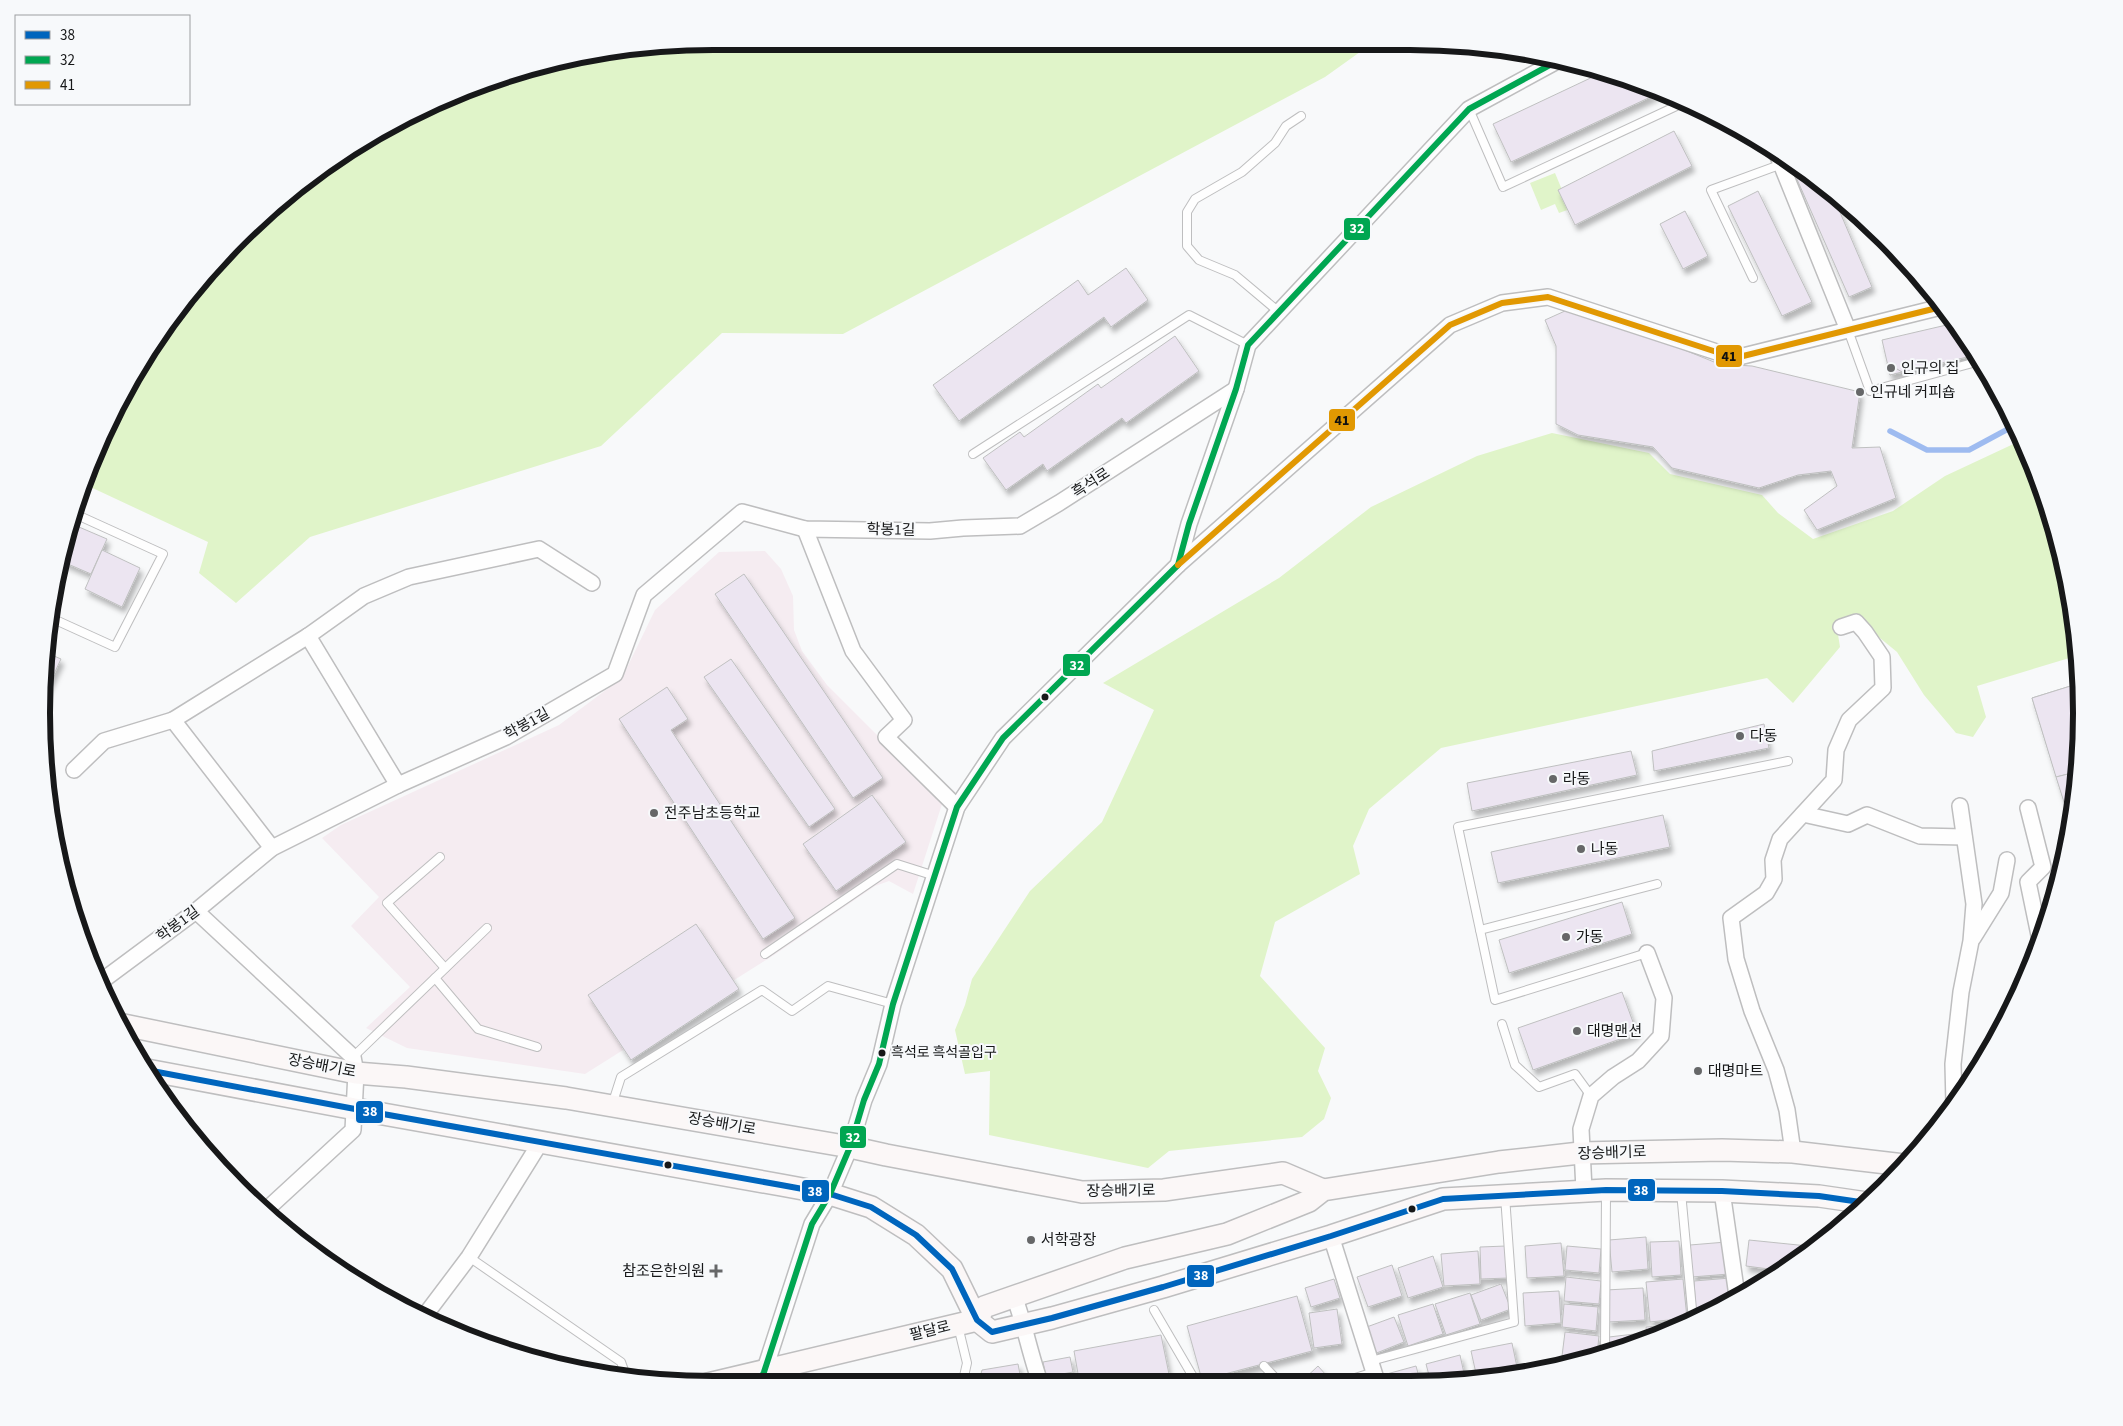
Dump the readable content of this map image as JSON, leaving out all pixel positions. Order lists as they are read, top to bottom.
{
  "streets": {
    "street": [
      "흑석로",
      "학봉1길",
      "장승배기로",
      "팔달로"
    ]
  },
  "crossings": [
    ["흑석로", "학봉1길"]
  ],
  "places": {
    "other": [
      "인규의 집",
      "인규네 커피숍",
      "다동",
      "라동",
      "전주남초등학교",
      "나동",
      "가동",
      "대명맨션",
      "흑석로 흑석골입구",
      "대명마트",
      "서학광장"
    ],
    "health": ["참조은한의원"]
  },
  "lines": ["transit line 32", "transit line 41", "transit line 38"],
  "legend": ["38", "32", "41"]
}
